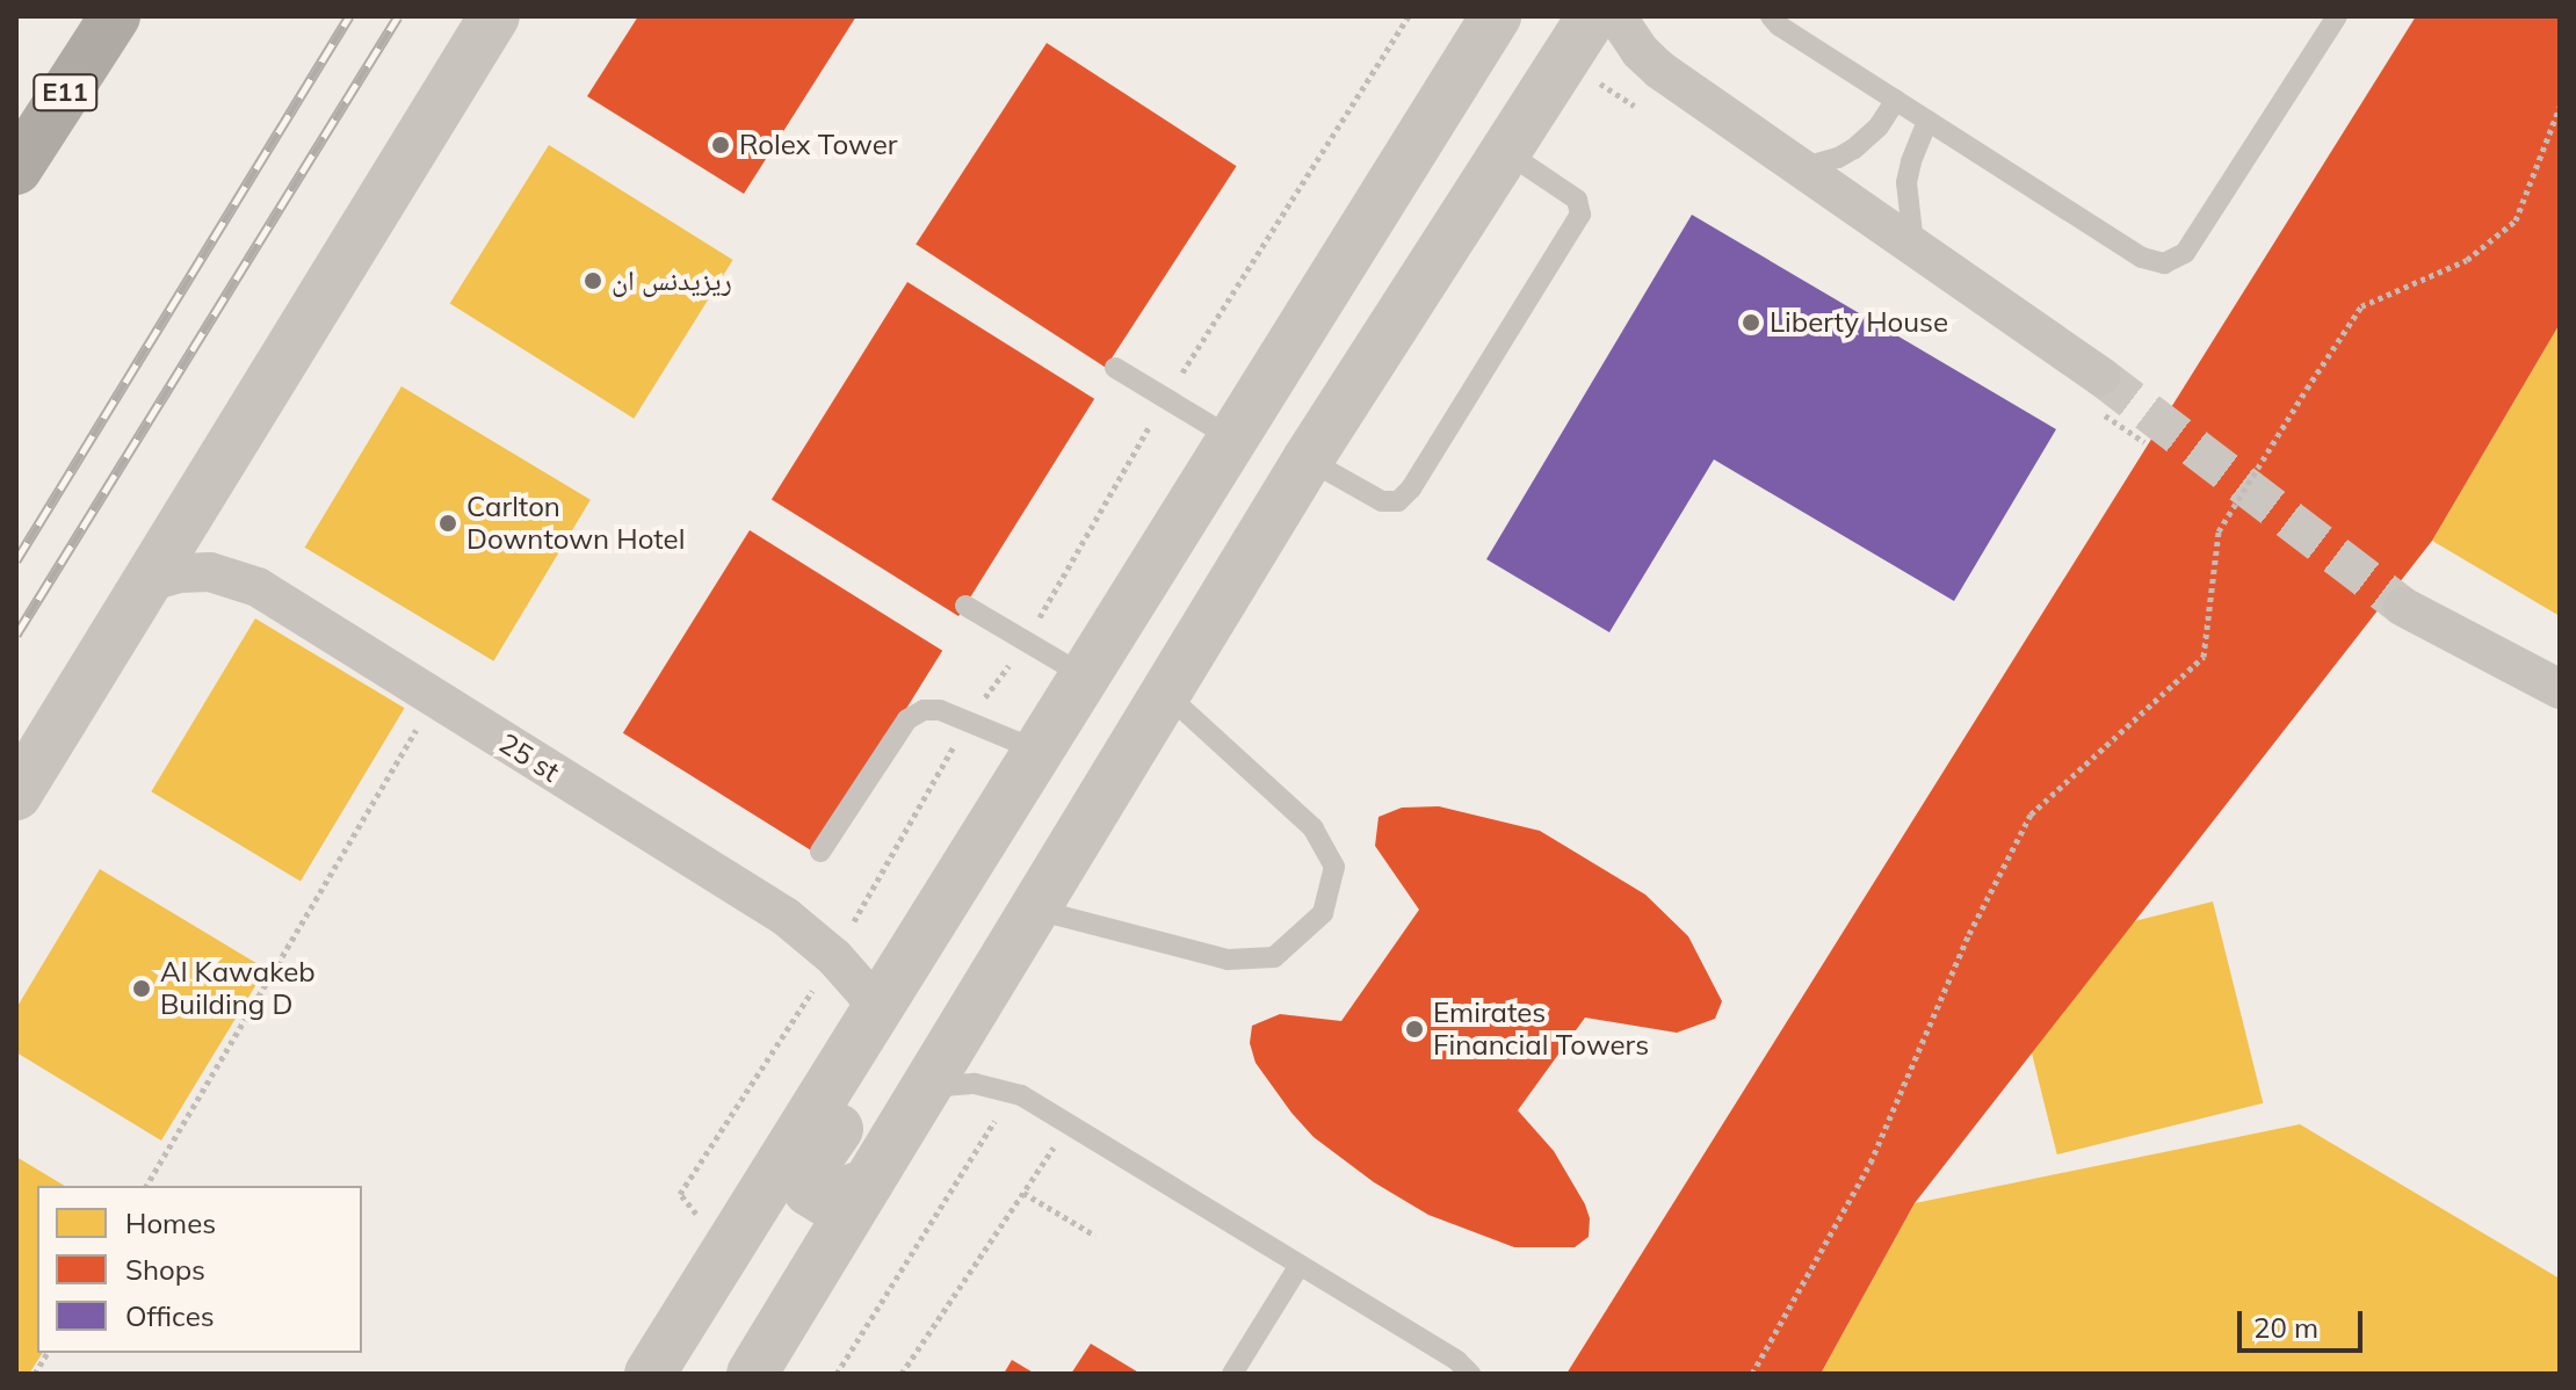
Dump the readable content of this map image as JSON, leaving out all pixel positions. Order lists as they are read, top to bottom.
{
  "streets": {
    "highway": ["E11"],
    "street": ["25 st"]
  },
  "places": [
    "Rolex Tower",
    "ريزيدنس ان",
    "Liberty House",
    "Carlton Downtown Hotel",
    "Al Kawakeb Building D",
    "Emirates Financial Towers"
  ],
  "legend": ["Homes", "Shops", "Offices"],
  "scale_bar": "20 m"
}
